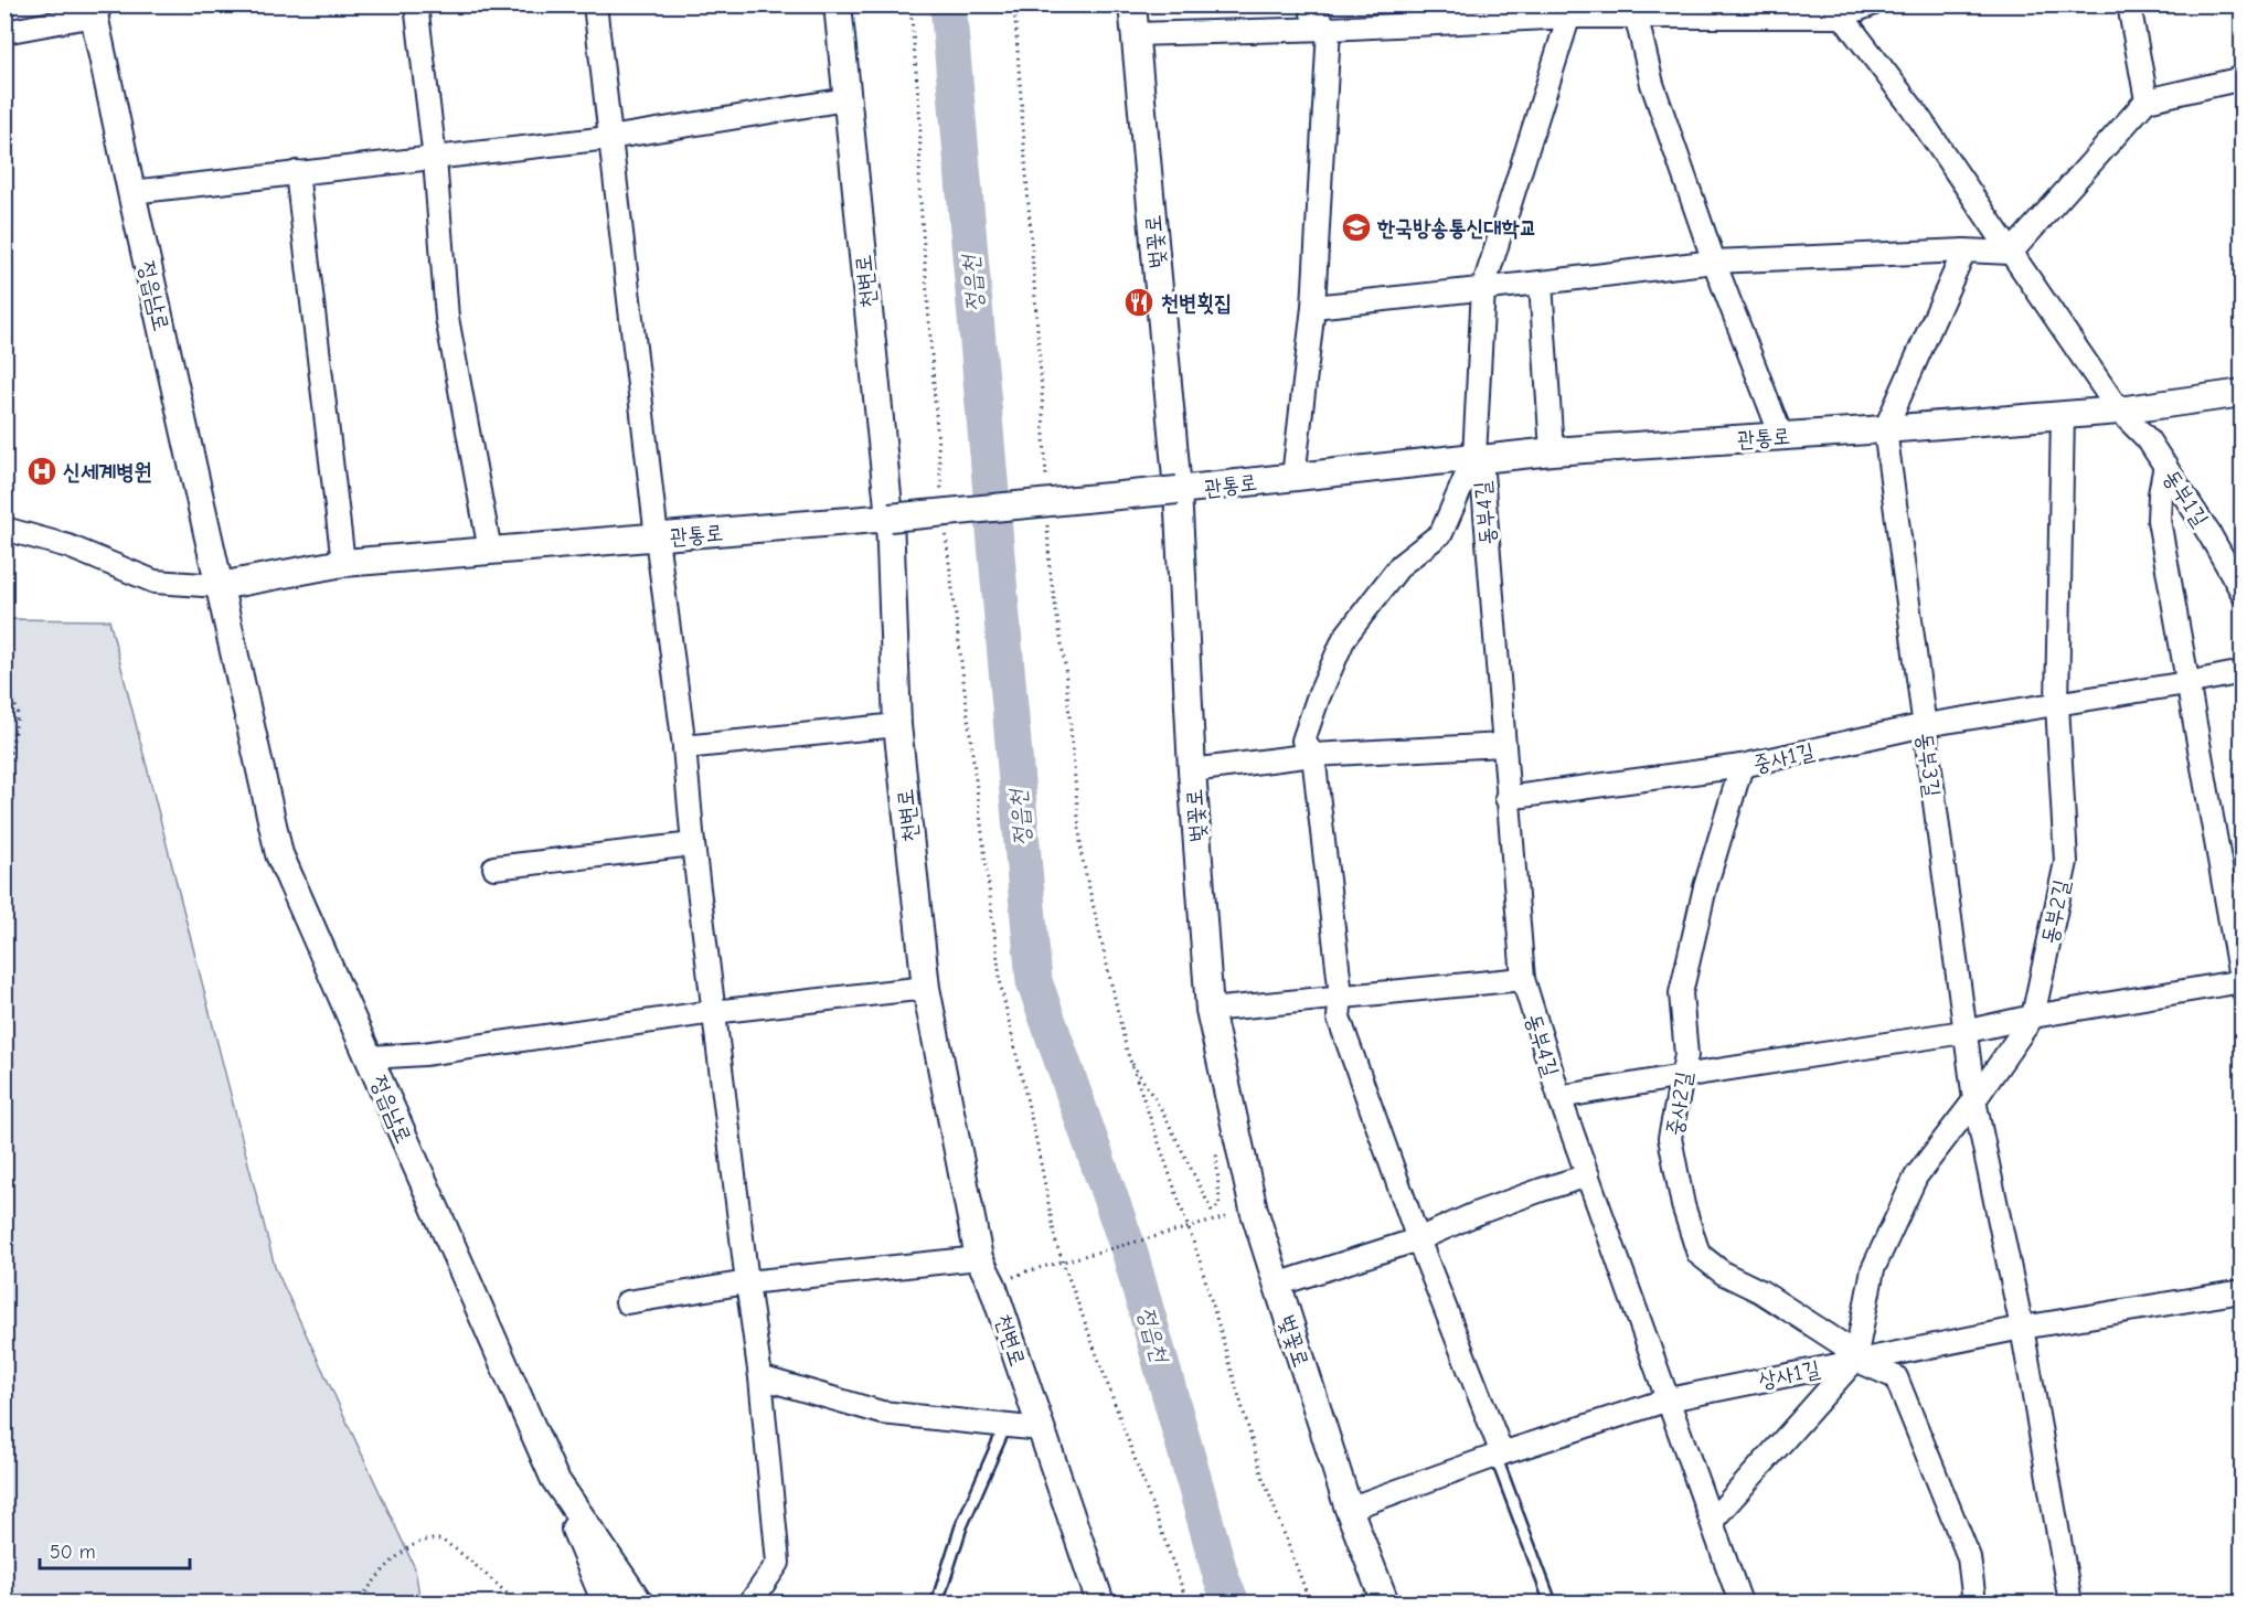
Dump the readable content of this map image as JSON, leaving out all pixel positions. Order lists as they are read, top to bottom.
{
  "streets": {
    "street": [
      "벚꽃로",
      "천변로",
      "정읍남로",
      "관통로",
      "동부1길",
      "동부4길",
      "중사1길",
      "동부3길",
      "동부2길",
      "중사2길",
      "상사1길"
    ]
  },
  "crossings": [
    ["벚꽃로", "관통로"],
    ["벚꽃로", "상사1길"],
    ["천변로", "관통로"],
    ["정읍남로", "관통로"],
    ["관통로", "동부1길"],
    ["관통로", "동부4길"],
    ["관통로", "동부3길"],
    ["관통로", "동부2길"],
    ["동부4길", "중사1길"],
    ["동부4길", "상사1길"],
    ["중사1길", "동부3길"],
    ["중사1길", "동부2길"],
    ["중사1길", "중사2길"],
    ["동부3길", "동부2길"],
    ["동부3길", "상사1길"],
    ["동부2길", "중사2길"],
    ["동부2길", "상사1길"],
    ["중사2길", "상사1길"]
  ],
  "water": ["정읍천"],
  "places": {
    "school or university": ["한국방송통신대학교"],
    "restaurant": ["천변횟집"],
    "hospital": ["신세계병원"]
  },
  "scale_bar": "50 m"
}
